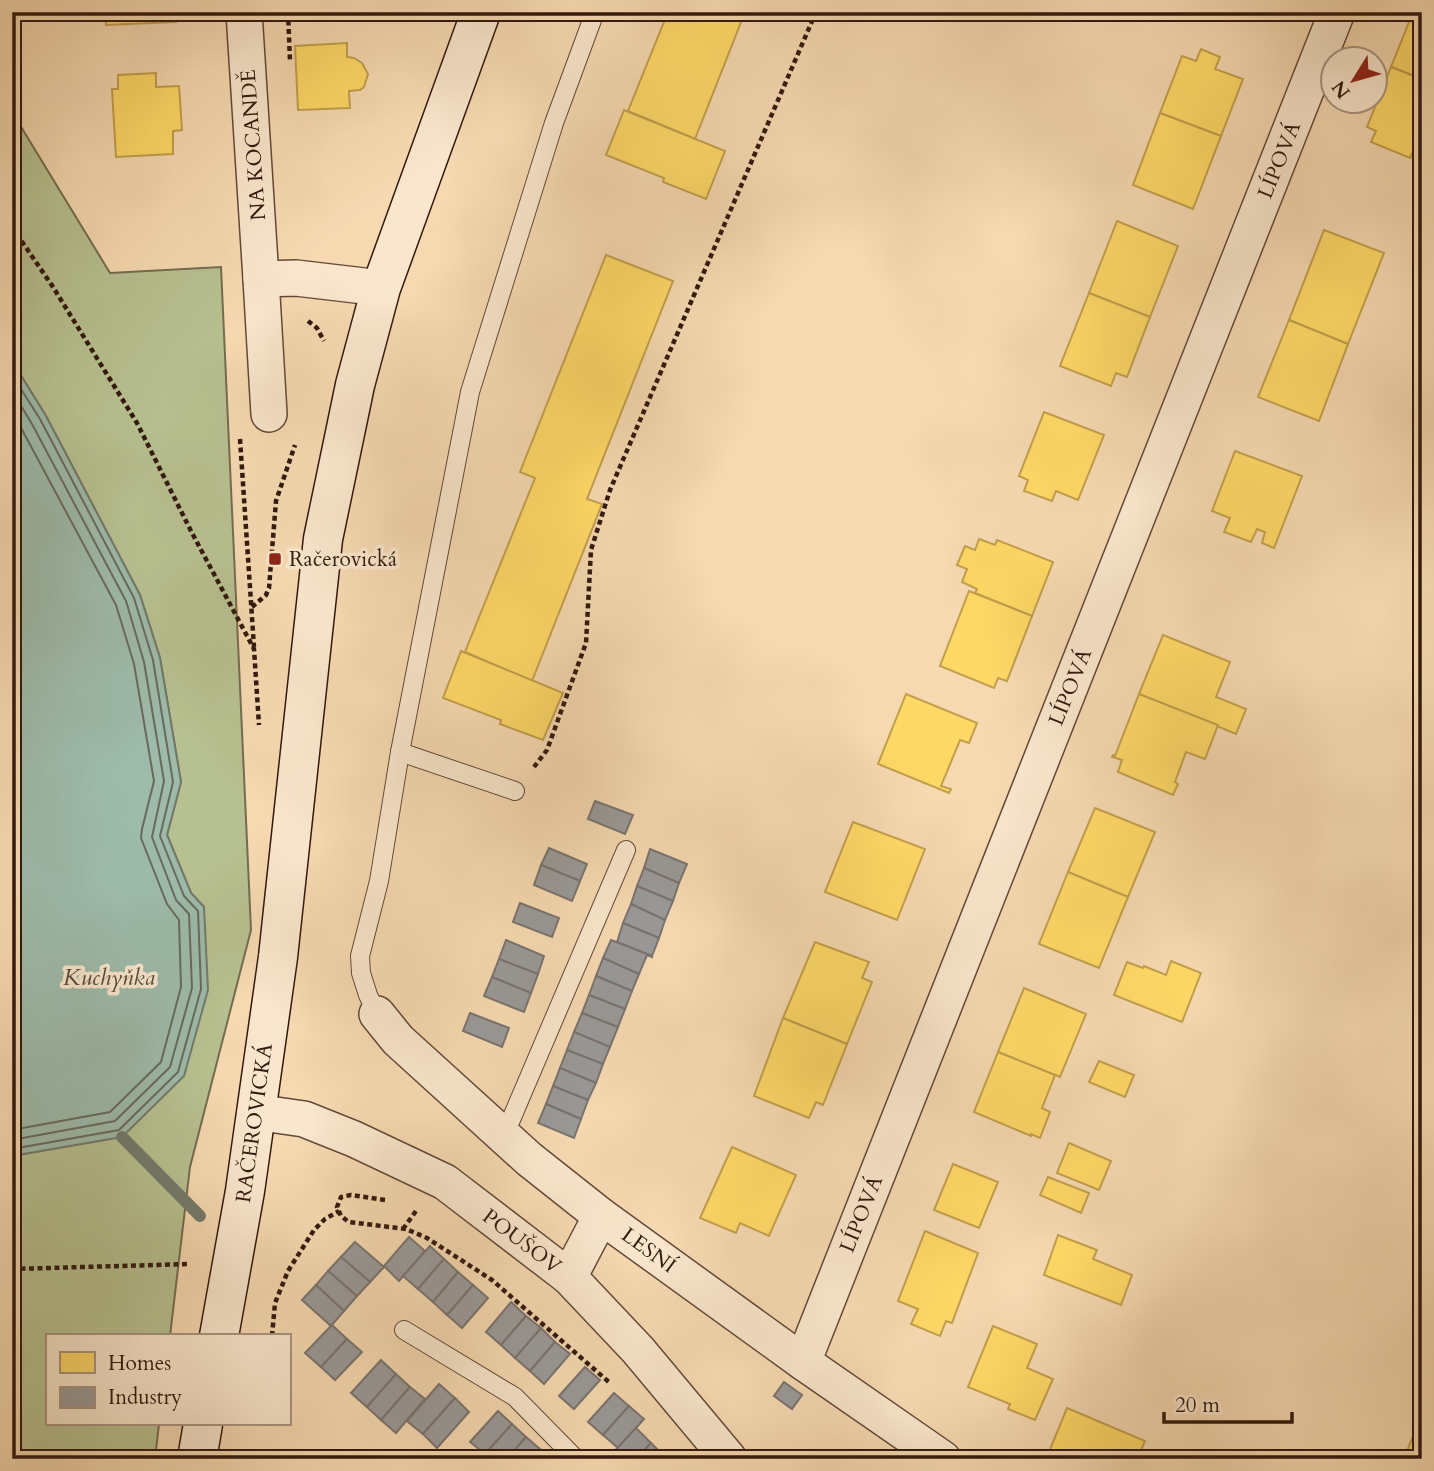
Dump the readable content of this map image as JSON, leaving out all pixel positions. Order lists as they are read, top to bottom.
{
  "streets": {
    "main road": ["RAČEROVICKÁ"],
    "street": [
      "NA KOCANDĚ",
      "LÍPOVÁ",
      "POUŠOV",
      "LESNÍ"
    ]
  },
  "crossings": [
    ["LÍPOVÁ", "LESNÍ"],
    ["RAČEROVICKÁ", "POUŠOV"]
  ],
  "water": ["Kuchyňka"],
  "places": {
    "transit": ["Račerovická"]
  },
  "legend": ["Homes", "Industry"],
  "scale_bar": "20 m",
  "north": "bottom left"
}
